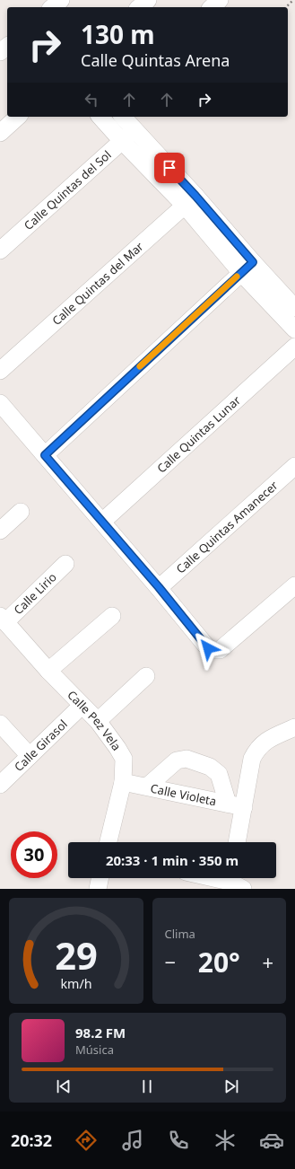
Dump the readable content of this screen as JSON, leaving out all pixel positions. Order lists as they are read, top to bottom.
{
  "streets": {
    "street": [
      "Calle Quintas del Sol",
      "Calle Quintas del Mar",
      "Calle Quintas Lunar",
      "Calle Quintas Amanecer",
      "Calle Lirio",
      "Calle Pez Vela",
      "Calle Girasol",
      "Calle Violeta"
    ]
  },
  "crossings": [
    ["Calle Lirio", "Calle Pez Vela"],
    ["Calle Pez Vela", "Calle Girasol"],
    ["Calle Pez Vela", "Calle Violeta"]
  ],
  "page": {
    "turn": ["130 m", "Calle Quintas Arena"],
    "limit": "30",
    "trip": "20:33 · 1 min · 350 m",
    "tile": "Clima",
    "heat": ["−", "20°", "+"],
    "song": ["98.2 FM", "Música"],
    "tabs": "20:32",
    "gauge": ["29", "km/h"]
  }
}
